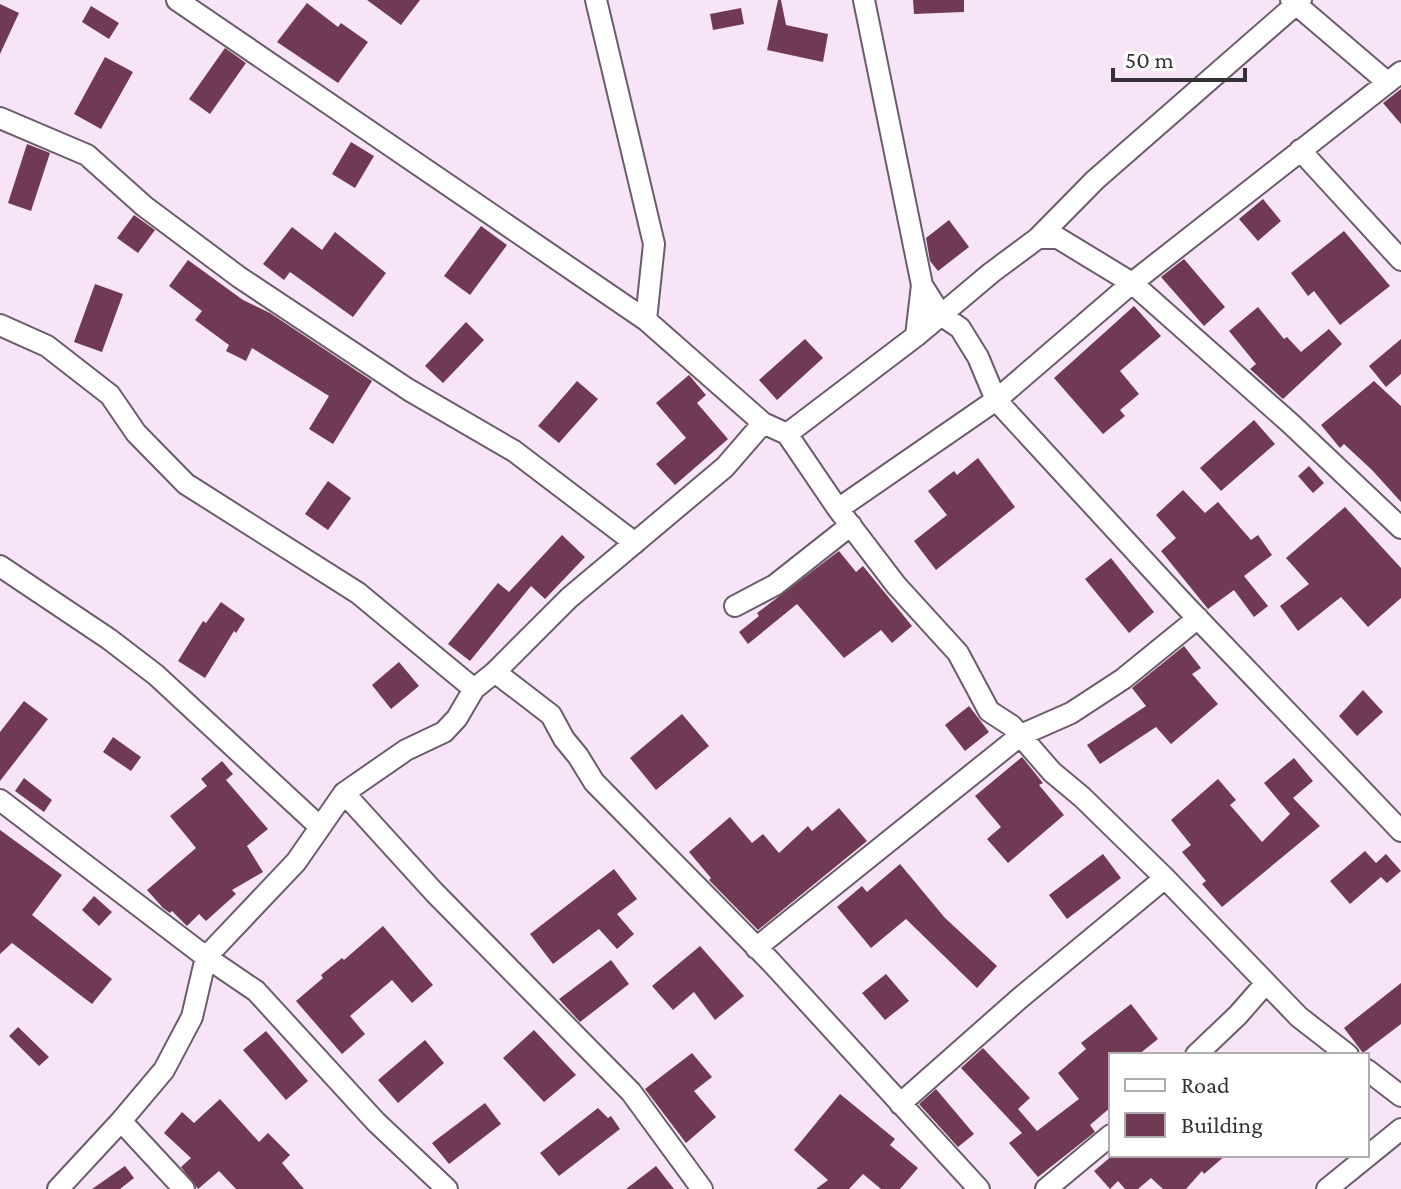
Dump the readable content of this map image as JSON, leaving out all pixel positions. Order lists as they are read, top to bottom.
{
  "legend": ["Road", "Building"],
  "scale_bar": "50 m"
}
